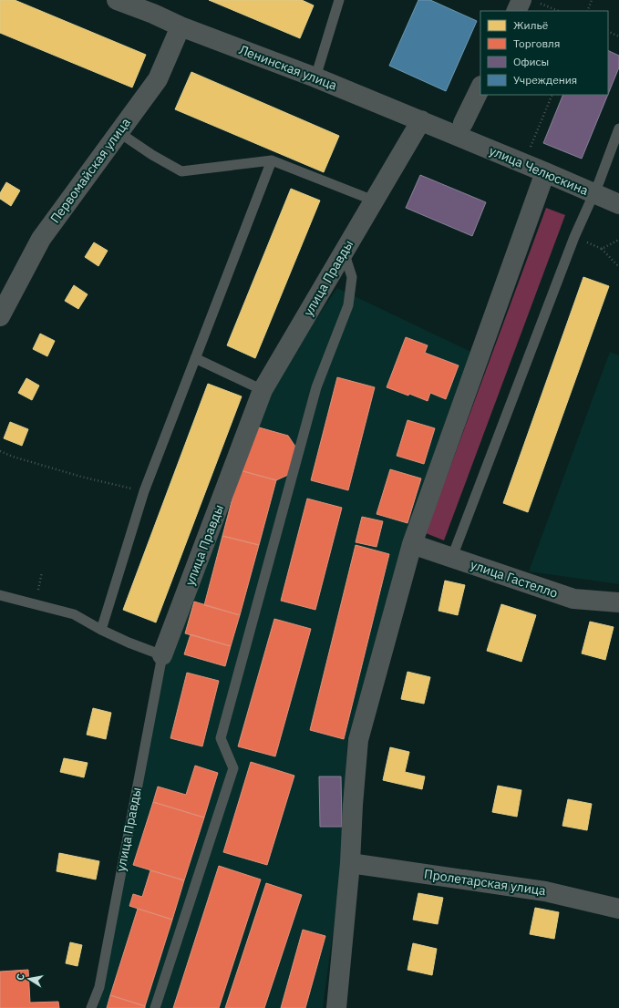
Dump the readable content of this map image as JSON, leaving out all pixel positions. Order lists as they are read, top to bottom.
{
  "streets": {
    "street": [
      "Ленинская улица",
      "Первомайская улица",
      "улица Челюскина",
      "улица Правды",
      "улица Гастелло",
      "Пролетарская улица"
    ]
  },
  "crossings": [
    ["Ленинская улица", "Первомайская улица"],
    ["Ленинская улица", "улица Челюскина"],
    ["Ленинская улица", "улица Правды"]
  ],
  "legend": [
    "Жильё",
    "Торговля",
    "Офисы",
    "Учреждения"
  ],
  "north": "left"
}
